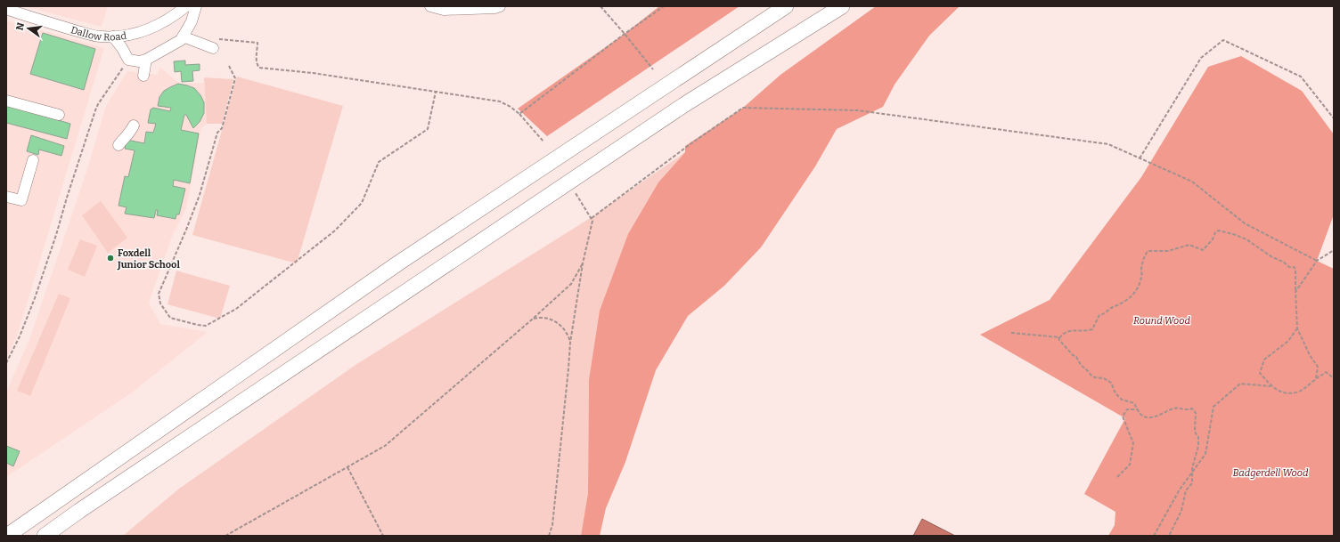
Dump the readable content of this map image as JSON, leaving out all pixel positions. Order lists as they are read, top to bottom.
{
  "streets": {
    "street": ["Dallow Road"]
  },
  "parks": ["Round Wood", "Badgerdell Wood"],
  "places": ["Foxdell Junior School"],
  "north": "left"
}
